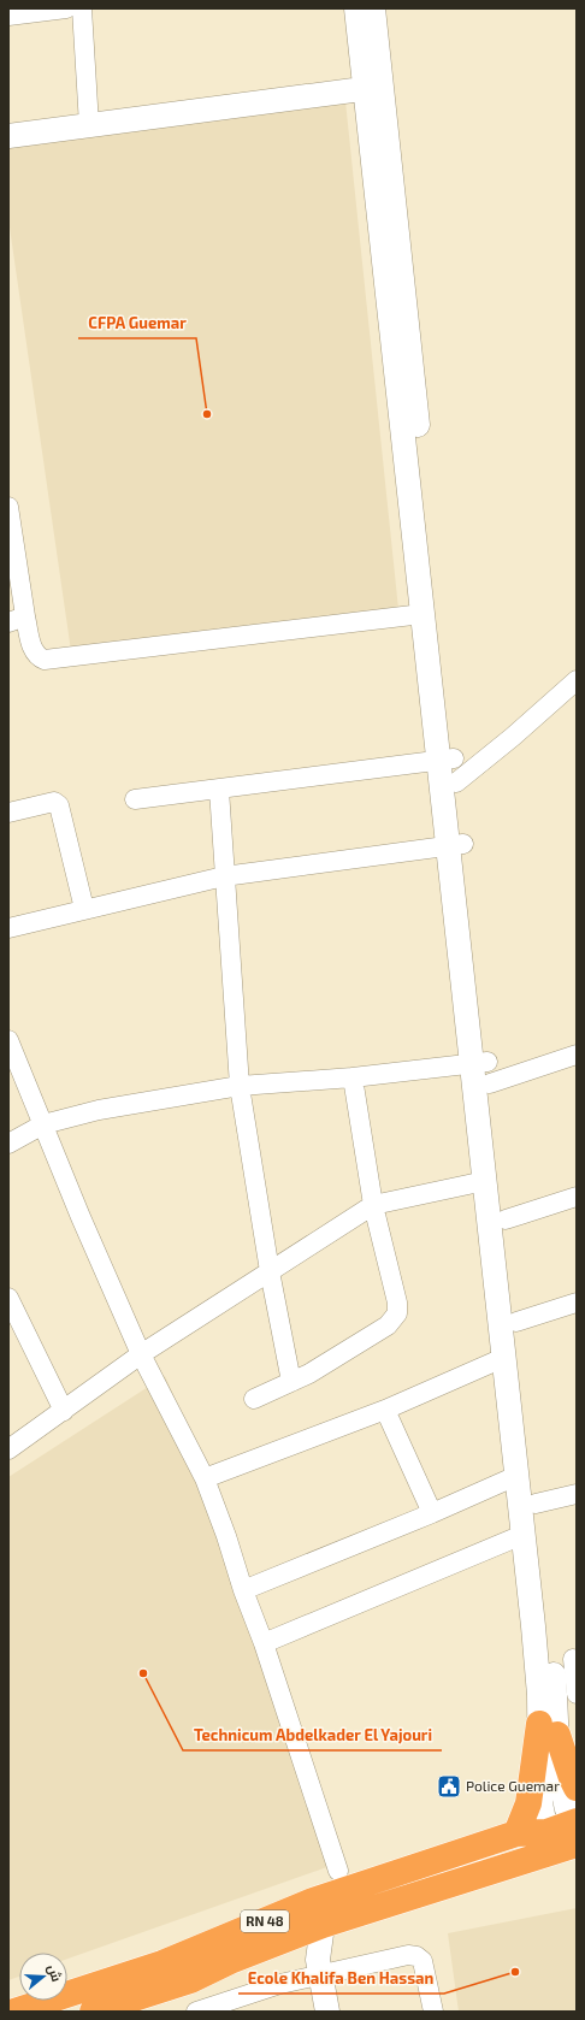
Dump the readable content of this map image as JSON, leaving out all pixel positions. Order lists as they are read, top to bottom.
{
  "streets": {
    "highway": ["RN 48"]
  },
  "places": {
    "other": ["CFPA Guemar", "Technicum Abdelkader El Yajouri", "Ecole Khalifa Ben Hassan"],
    "public building": ["Police Guemar"]
  },
  "north": "right"
}
